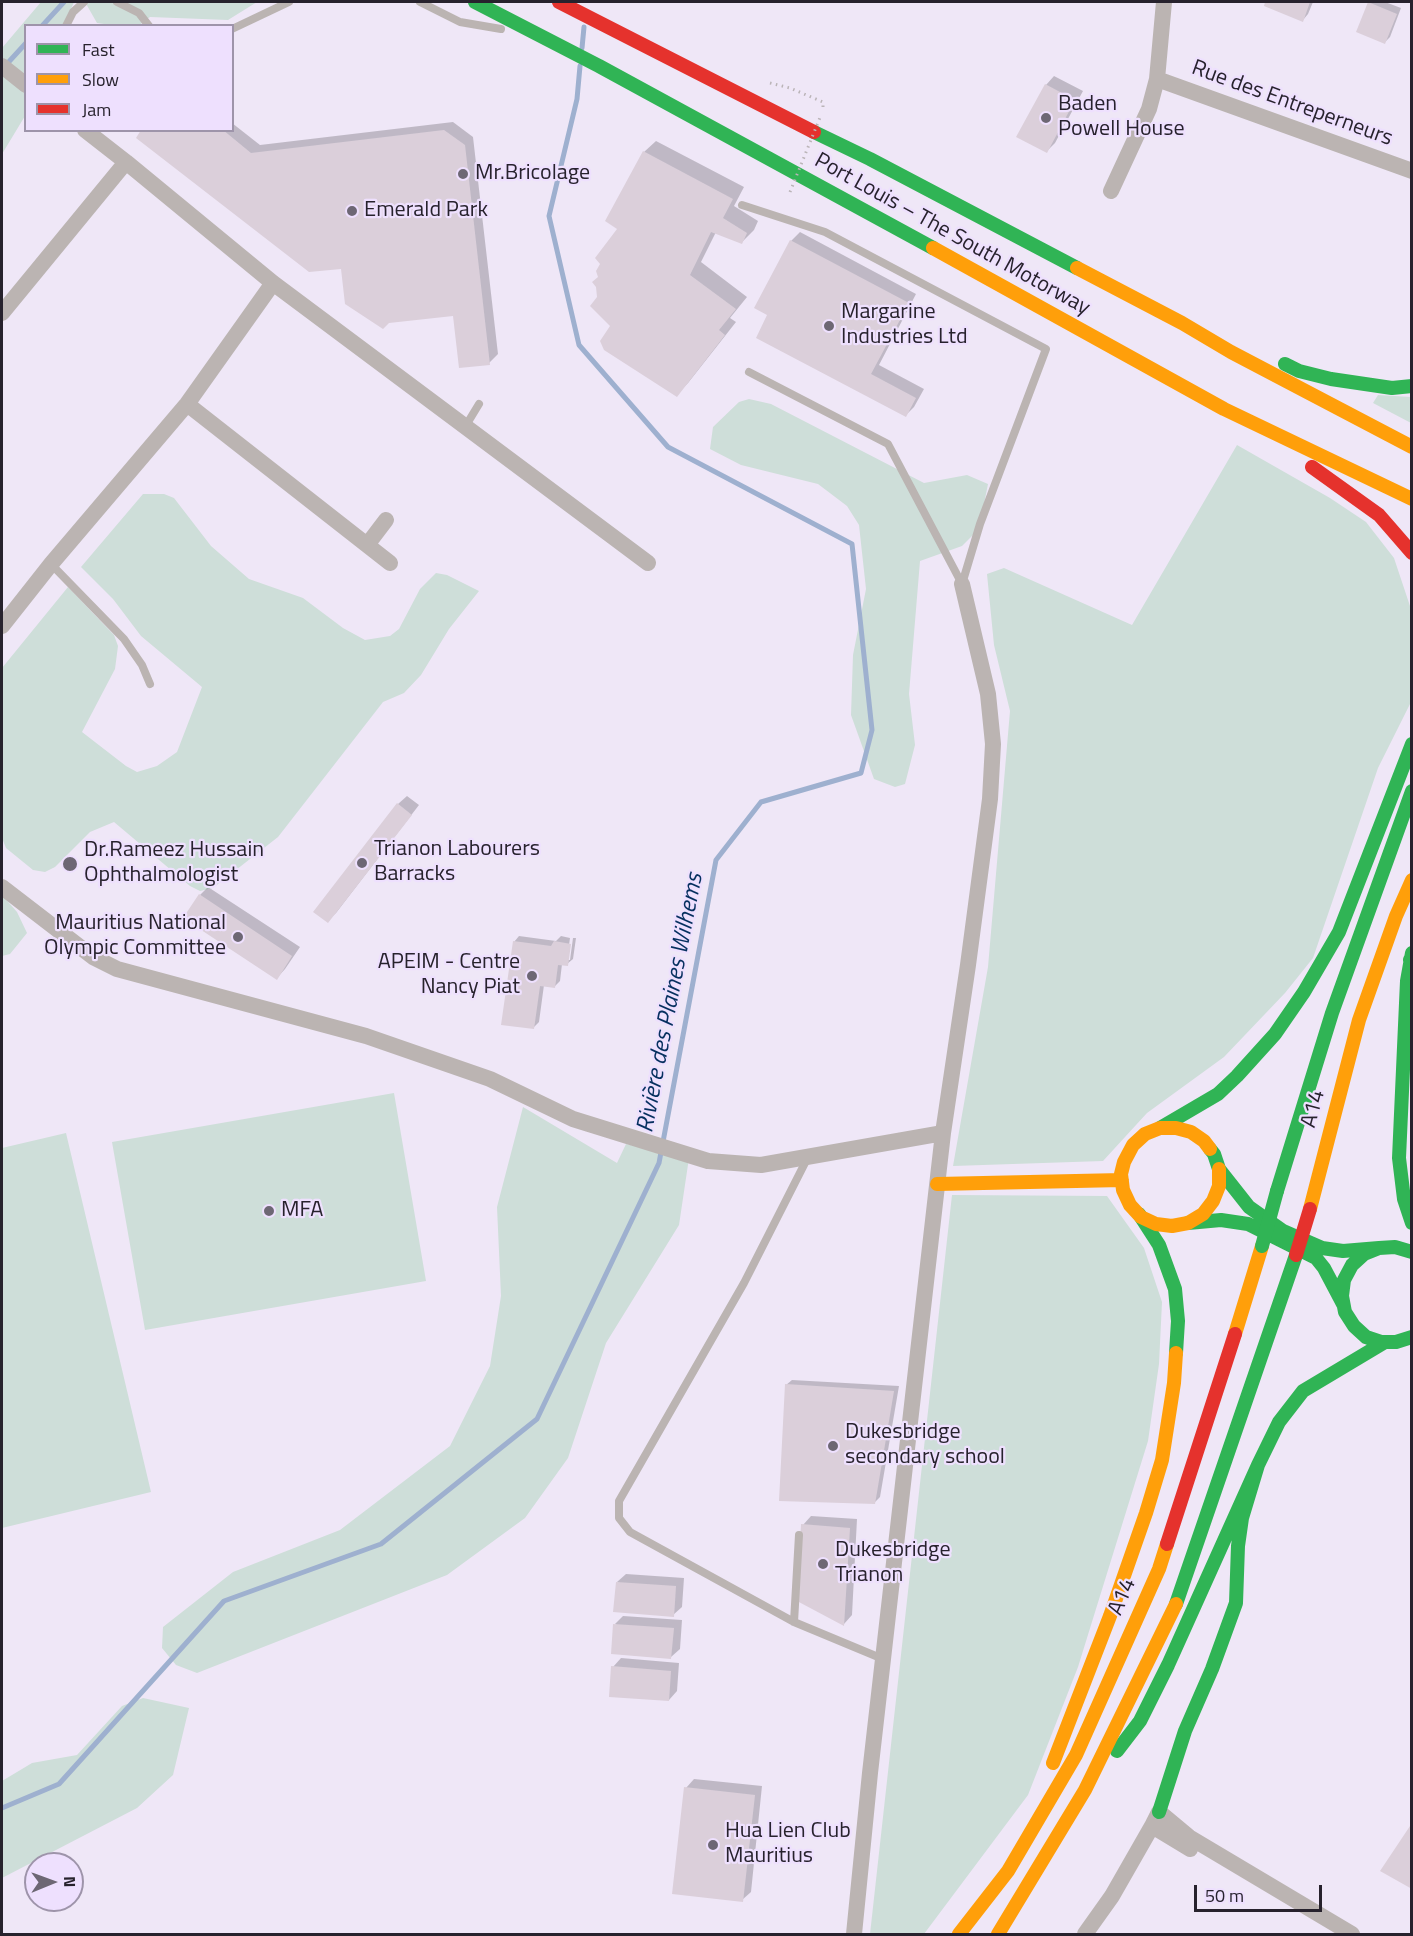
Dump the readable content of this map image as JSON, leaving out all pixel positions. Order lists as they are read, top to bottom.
{
  "streets": {
    "main road": ["Port Louis – The South Motorway", "A14"],
    "street": ["Rue des Entreperneurs"]
  },
  "water": ["Rivière des Plaines Wilhems"],
  "places": [
    "Baden Powell House",
    "Mr.Bricolage",
    "Emerald Park",
    "Margarine Industries Ltd",
    "Trianon Labourers Barracks",
    "Dr.Rameez Hussain Ophthalmologist",
    "Mauritius National Olympic Committee",
    "APEIM - Centre Nancy Piat",
    "MFA",
    "Dukesbridge secondary school",
    "Dukesbridge Trianon",
    "Hua Lien Club Mauritius"
  ],
  "legend": ["Fast", "Slow", "Jam"],
  "scale_bar": "50 m",
  "north": "right"
}
